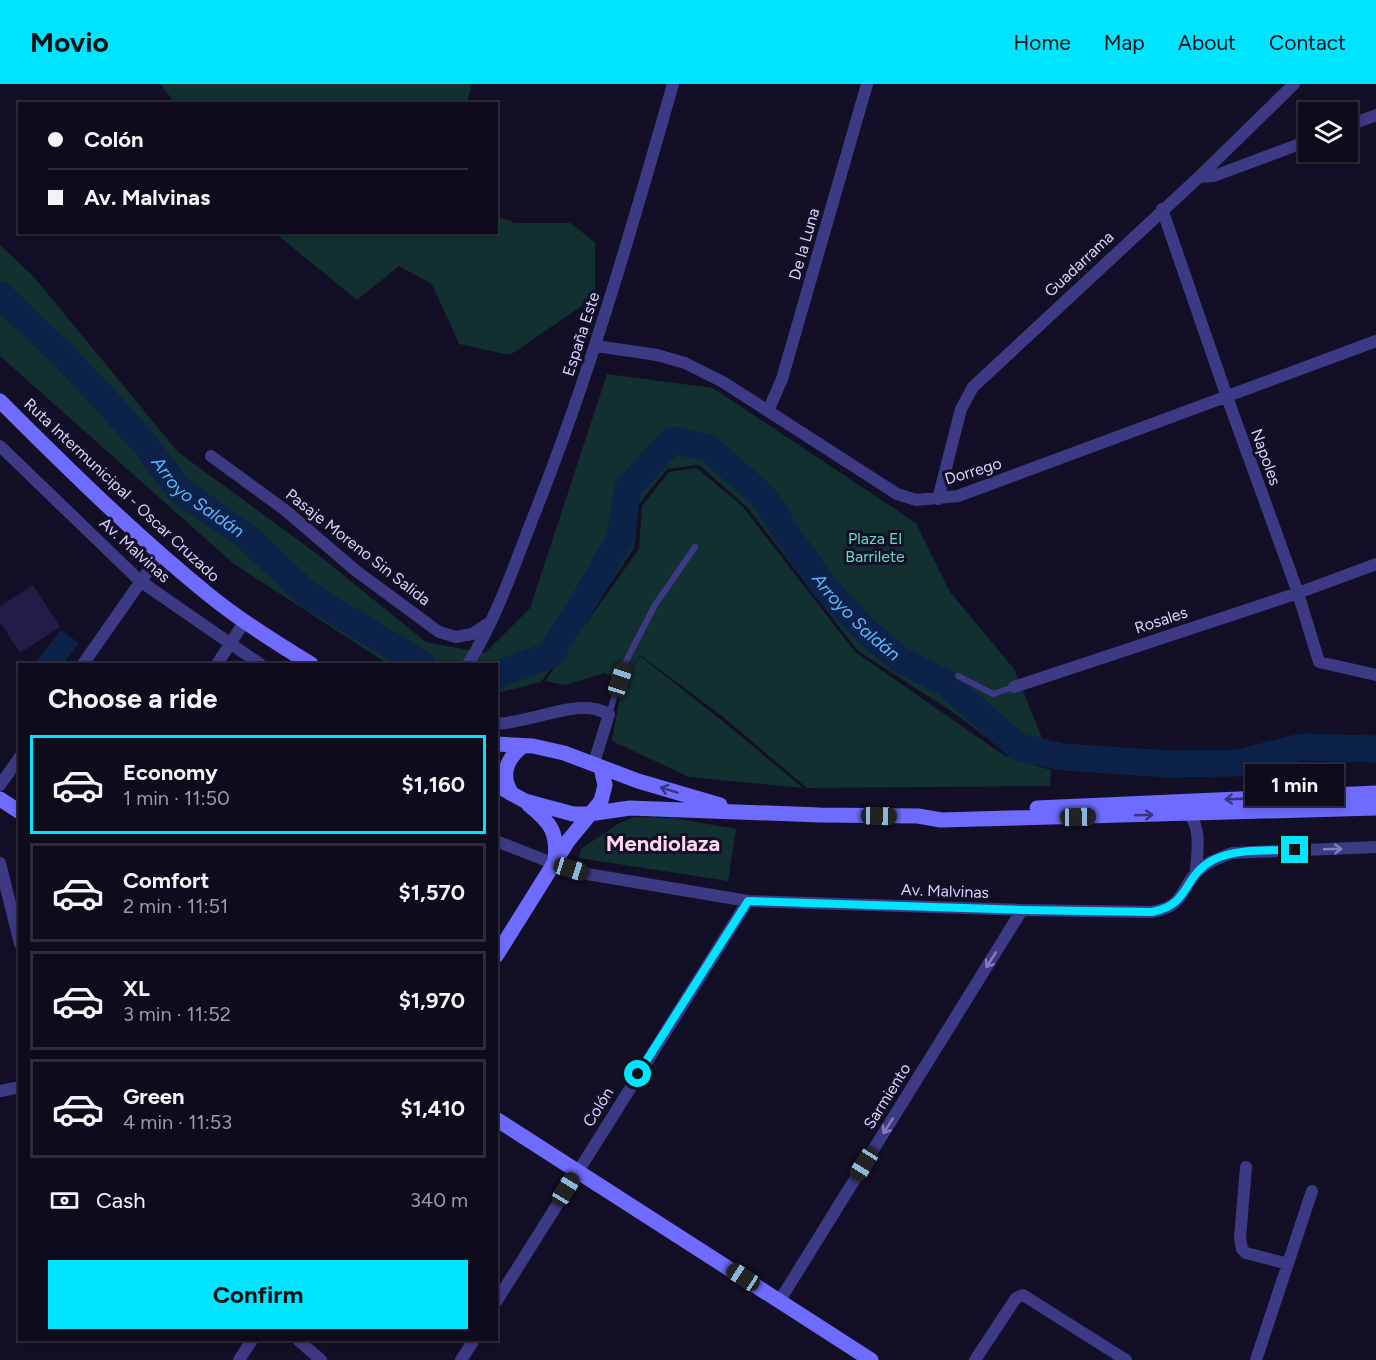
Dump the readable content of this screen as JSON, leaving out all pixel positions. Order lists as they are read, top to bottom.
{
  "streets": {
    "main road": ["Ruta Intermunicipal - Oscar Cruzado"],
    "street": [
      "De la Luna",
      "Guadarrama",
      "España Este",
      "Napoles",
      "Dorrego",
      "Pasaje Moreno Sin Salida",
      "Av. Malvinas",
      "Rosales",
      "Sarmiento",
      "Colón"
    ]
  },
  "crossings": [
    ["De la Luna", "Dorrego"],
    ["Guadarrama", "Napoles"],
    ["Guadarrama", "Dorrego"],
    ["España Este", "Dorrego"],
    ["España Este", "Pasaje Moreno Sin Salida"],
    ["Napoles", "Dorrego"],
    ["Napoles", "Rosales"],
    ["Av. Malvinas", "Sarmiento"],
    ["Av. Malvinas", "Colón"]
  ],
  "one_way": ["Sarmiento"],
  "districts": ["Mendiolaza"],
  "water": ["Arroyo Saldán"],
  "parks": ["Plaza El Barrilete"],
  "page": {
    "header": "Movio",
    "nav": [
      "Home",
      "Map",
      "About",
      "Contact"
    ],
    "banner": ["Colón", "Av. Malvinas"],
    "heading": "Choose a ride",
    "list": [
      {
        "name": "Economy",
        "note": "1 min · 11:50",
        "value": "$1,160"
      },
      {
        "name": "Comfort",
        "note": "2 min · 11:51",
        "value": "$1,570"
      },
      {
        "name": "XL",
        "note": "3 min · 11:52",
        "value": "$1,970"
      },
      {
        "name": "Green",
        "note": "4 min · 11:53",
        "value": "$1,410"
      }
    ],
    "bubble": "1 min",
    "pay": ["Cash", "340 m"],
    "buttons": "Confirm"
  }
}
